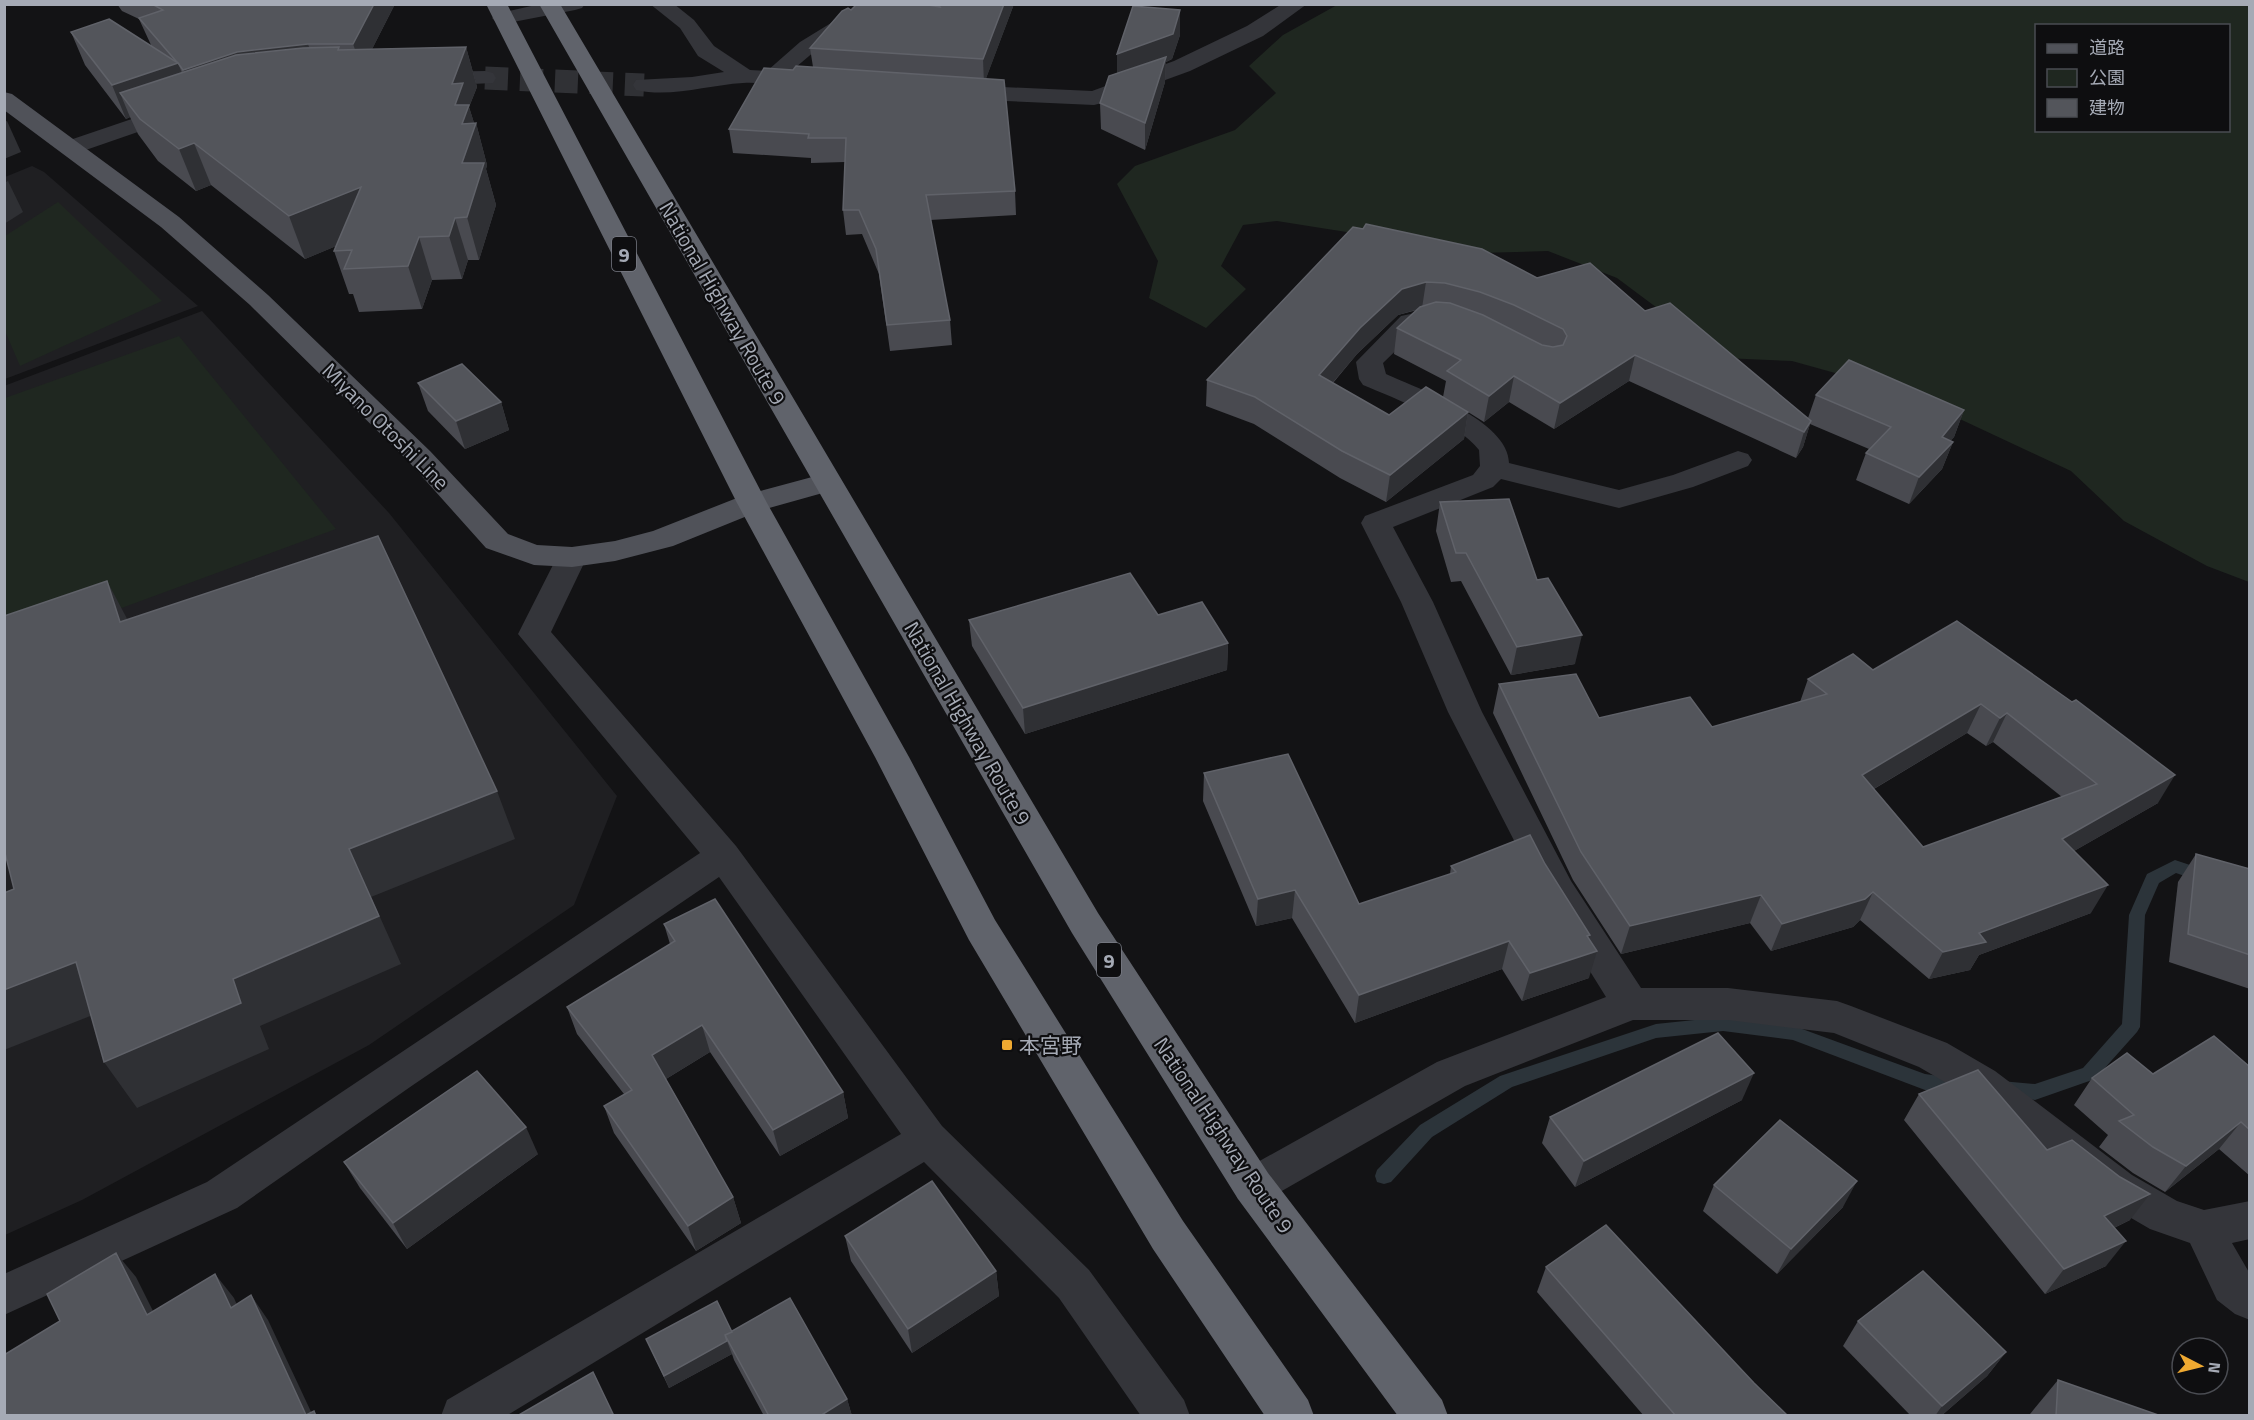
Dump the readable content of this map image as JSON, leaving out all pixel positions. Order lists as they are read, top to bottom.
{
  "streets": {
    "highway": ["9", "National Highway Route 9"],
    "main road": ["Miyano Otoshi Line"]
  },
  "crossings": [
    ["9", "Miyano Otoshi Line"],
    ["National Highway Route 9", "Miyano Otoshi Line"]
  ],
  "places": {
    "transit": ["本宮野"]
  },
  "legend": ["道路", "公園", "建物"],
  "north": "right"
}
